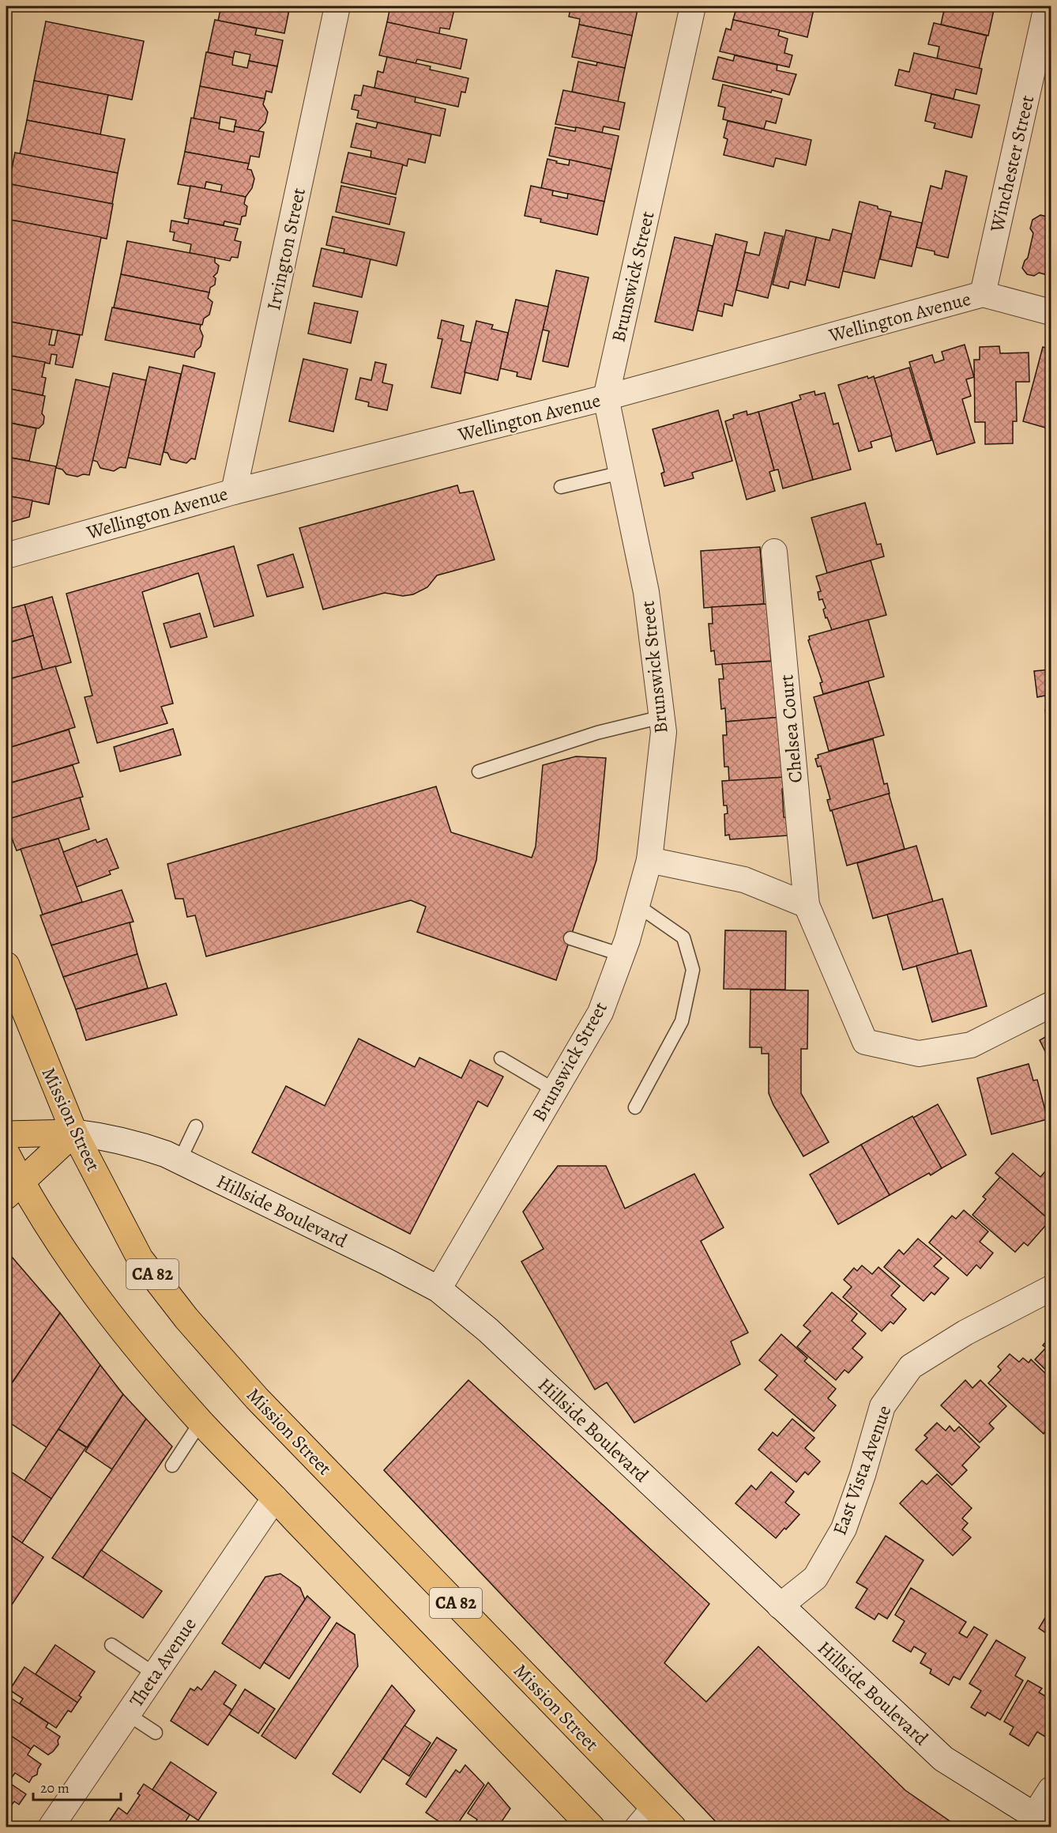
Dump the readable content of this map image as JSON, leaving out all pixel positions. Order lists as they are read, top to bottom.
{
  "streets": {
    "main road": ["Mission Street", "Hillside Boulevard", "CA 82"],
    "street": [
      "Winchester Street",
      "Irvington Street",
      "Brunswick Street",
      "Wellington Avenue",
      "Chelsea Court",
      "East Vista Avenue",
      "Theta Avenue"
    ]
  },
  "crossings": [
    ["Winchester Street", "Wellington Avenue"],
    ["Irvington Street", "Wellington Avenue"],
    ["Brunswick Street", "Wellington Avenue"],
    ["Brunswick Street", "Hillside Boulevard"],
    ["Mission Street", "Hillside Boulevard"],
    ["Hillside Boulevard", "East Vista Avenue"],
    ["CA 82", "Theta Avenue"]
  ],
  "scale_bar": "20 m"
}
